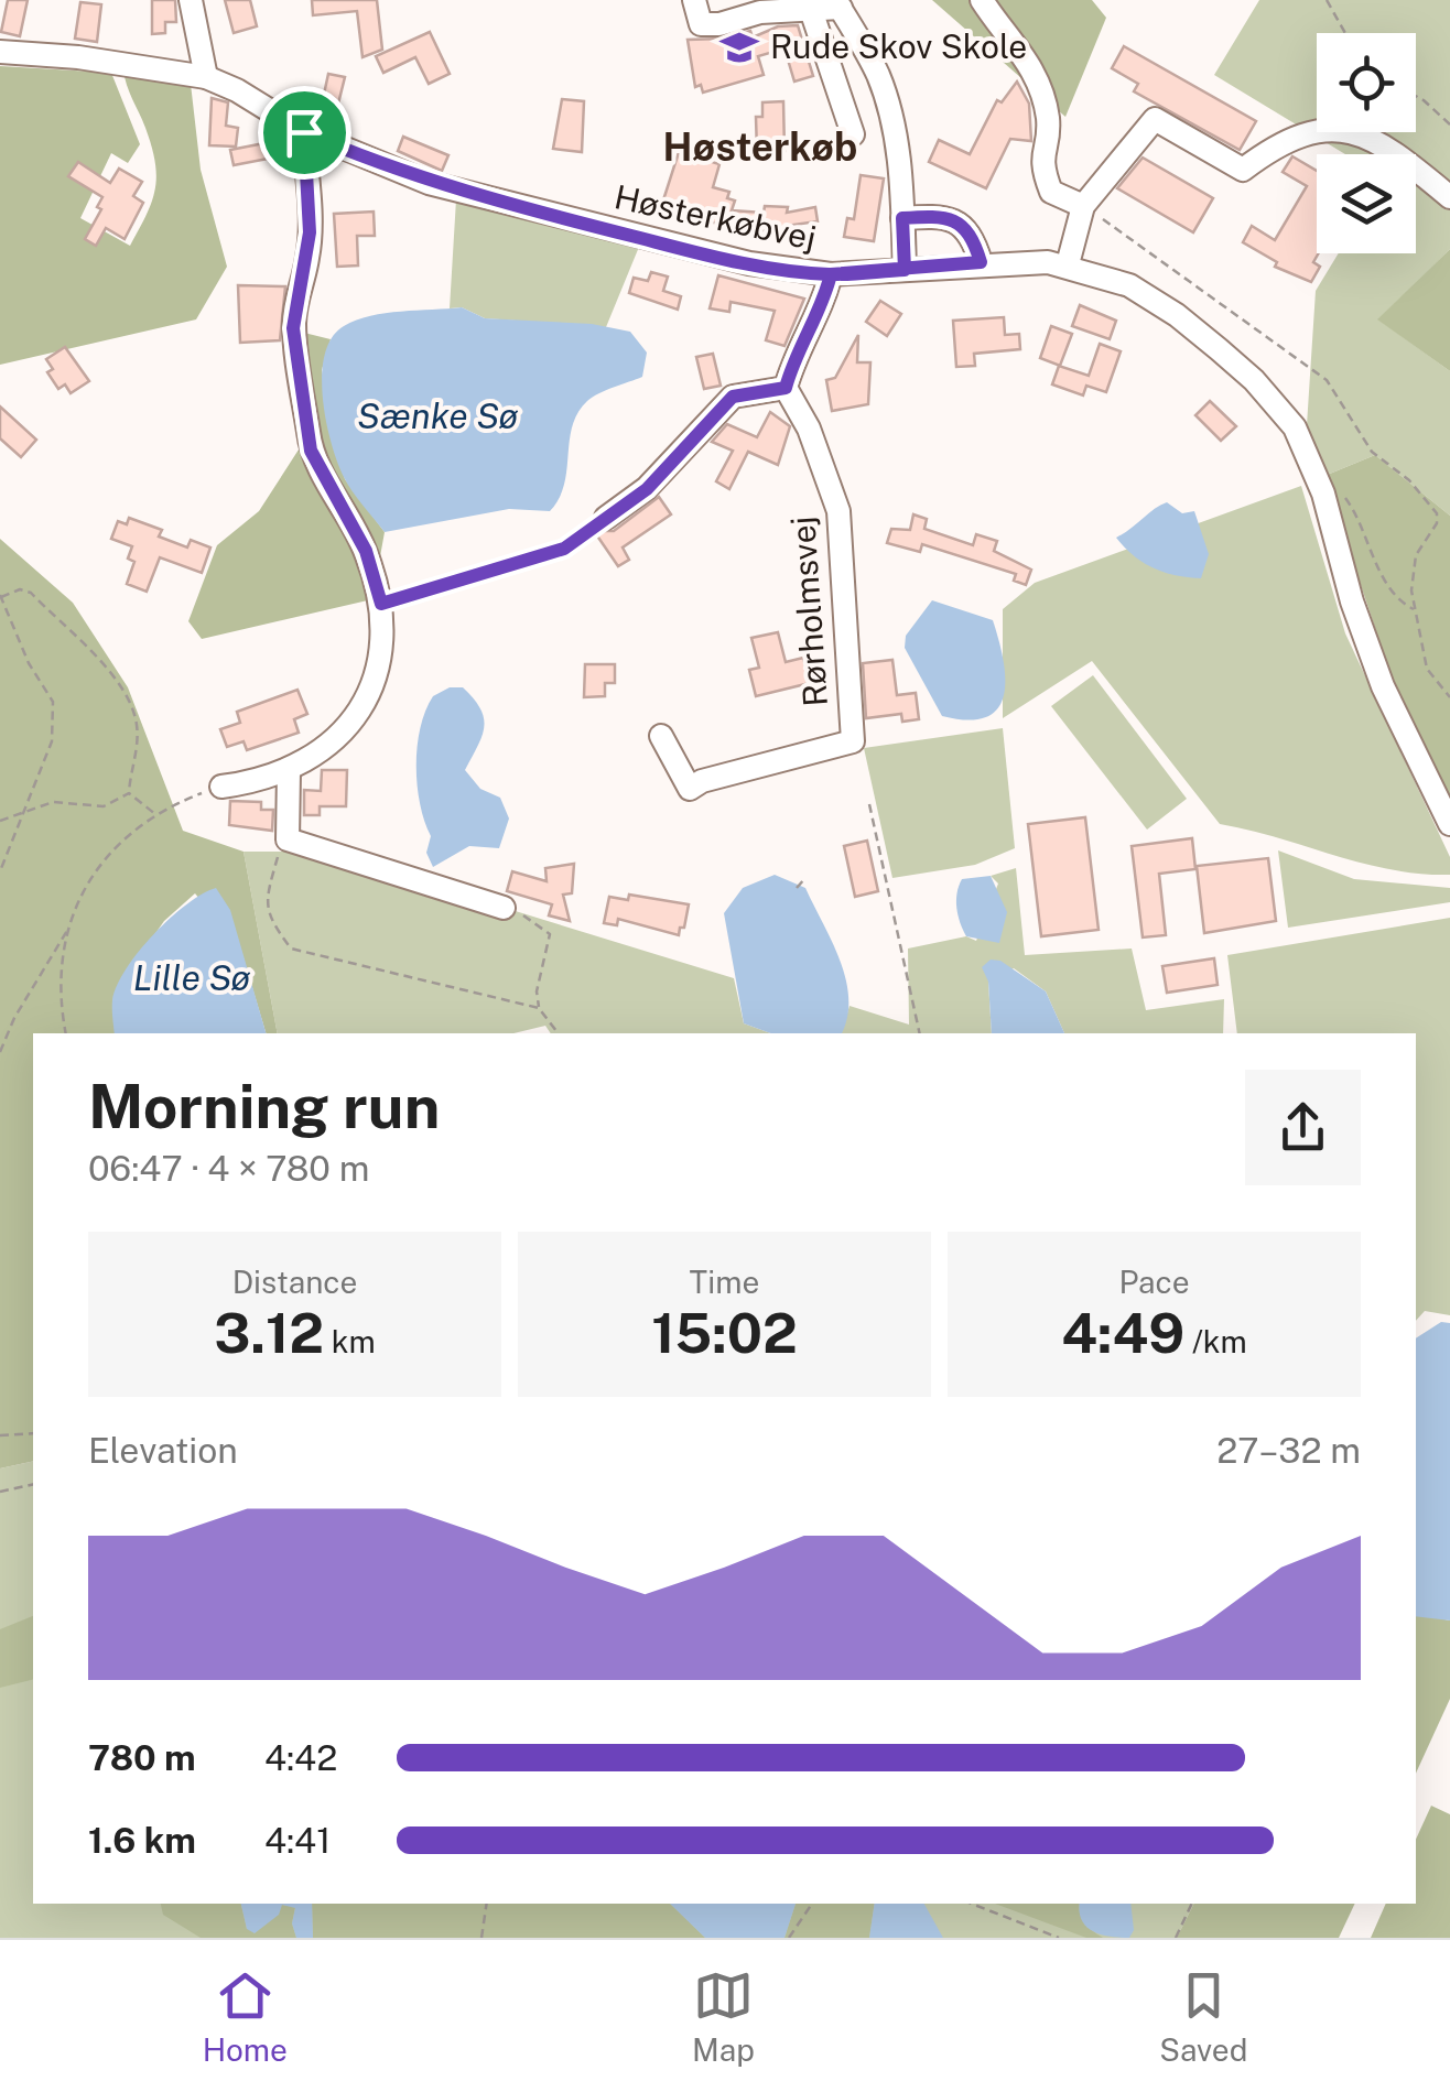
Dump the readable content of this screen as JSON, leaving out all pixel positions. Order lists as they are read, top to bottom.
{
  "streets": {
    "street": ["Høsterkøbvej", "Rørholmsvej"]
  },
  "districts": ["Høsterkøb"],
  "water": ["Sænke Sø", "Lille Sø"],
  "places": {
    "school or university": ["Rude Skov Skole"]
  },
  "page": {
    "heading": ["Morning run", "06:47 · 4 × 780 m"],
    "stats": [
      ["Distance", "3.12 km"],
      ["Time", "15:02"],
      ["Pace", "4:49 /km"]
    ],
    "chart": ["Elevation", "27–32 m"],
    "list": [
      {
        "name": "780 m",
        "note": "4:42"
      },
      {
        "name": "1.6 km",
        "note": "4:41"
      }
    ],
    "tabs": ["Home", "Map", "Saved"]
  }
}
